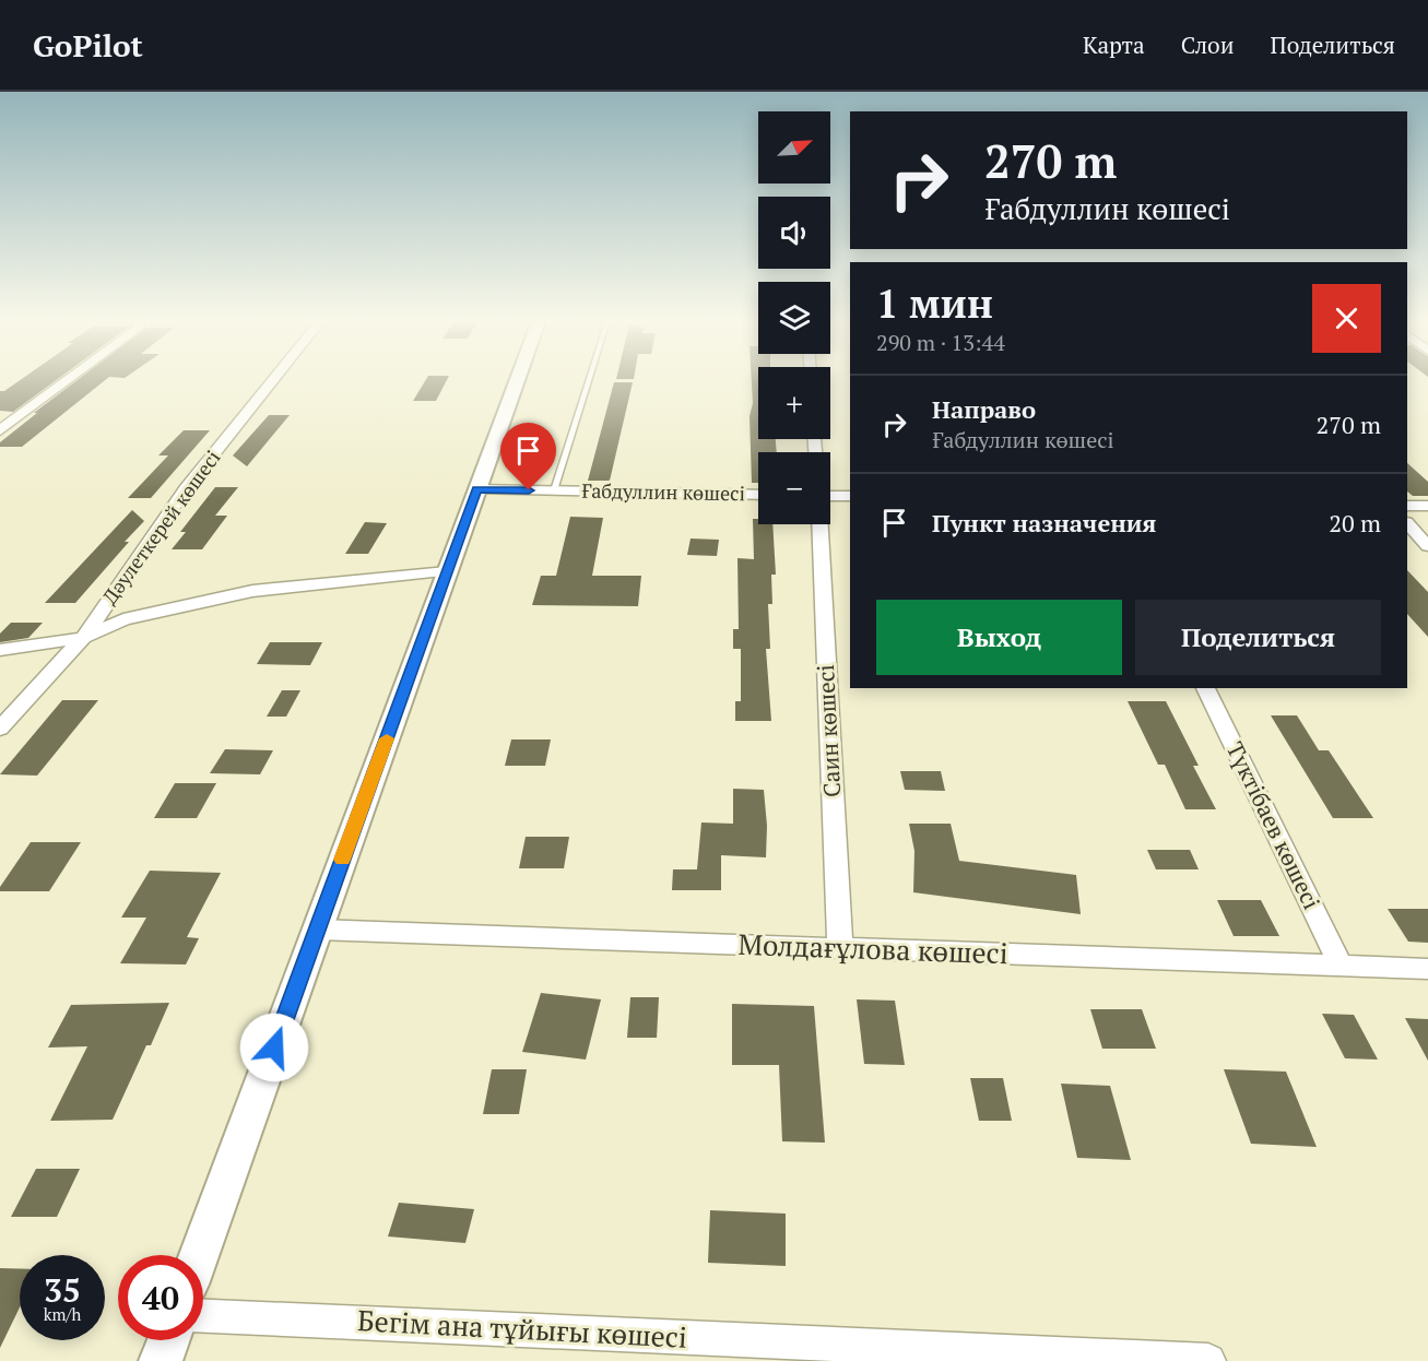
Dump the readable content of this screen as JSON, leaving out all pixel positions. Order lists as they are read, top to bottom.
{
  "streets": {
    "street": [
      "Ғабдуллин көшесі",
      "Дәулеткерей көшесі",
      "Саин көшесі",
      "Түктібаев көшесі",
      "Молдағұлова көшесі",
      "Бегім ана тұйығы көшесі"
    ]
  },
  "crossings": [
    ["Саин көшесі", "Молдағұлова көшесі"],
    ["Түктібаев көшесі", "Молдағұлова көшесі"]
  ],
  "north": "top right",
  "page": {
    "header": "GoPilot",
    "nav": ["Карта", "Слои", "Поделиться"],
    "map_buttons": ["+", "−"],
    "turn": ["270 m", "Ғабдуллин көшесі"],
    "heading": ["1 мин", "290 m · 13:44"],
    "list": [
      {
        "name": "Направо",
        "note": "Ғабдуллин көшесі",
        "value": "270 m"
      },
      {
        "name": "Пункт назначения",
        "value": "20 m"
      }
    ],
    "buttons": ["Выход", "Поделиться"],
    "speed": "35 km/h",
    "limit": "40"
  }
}
